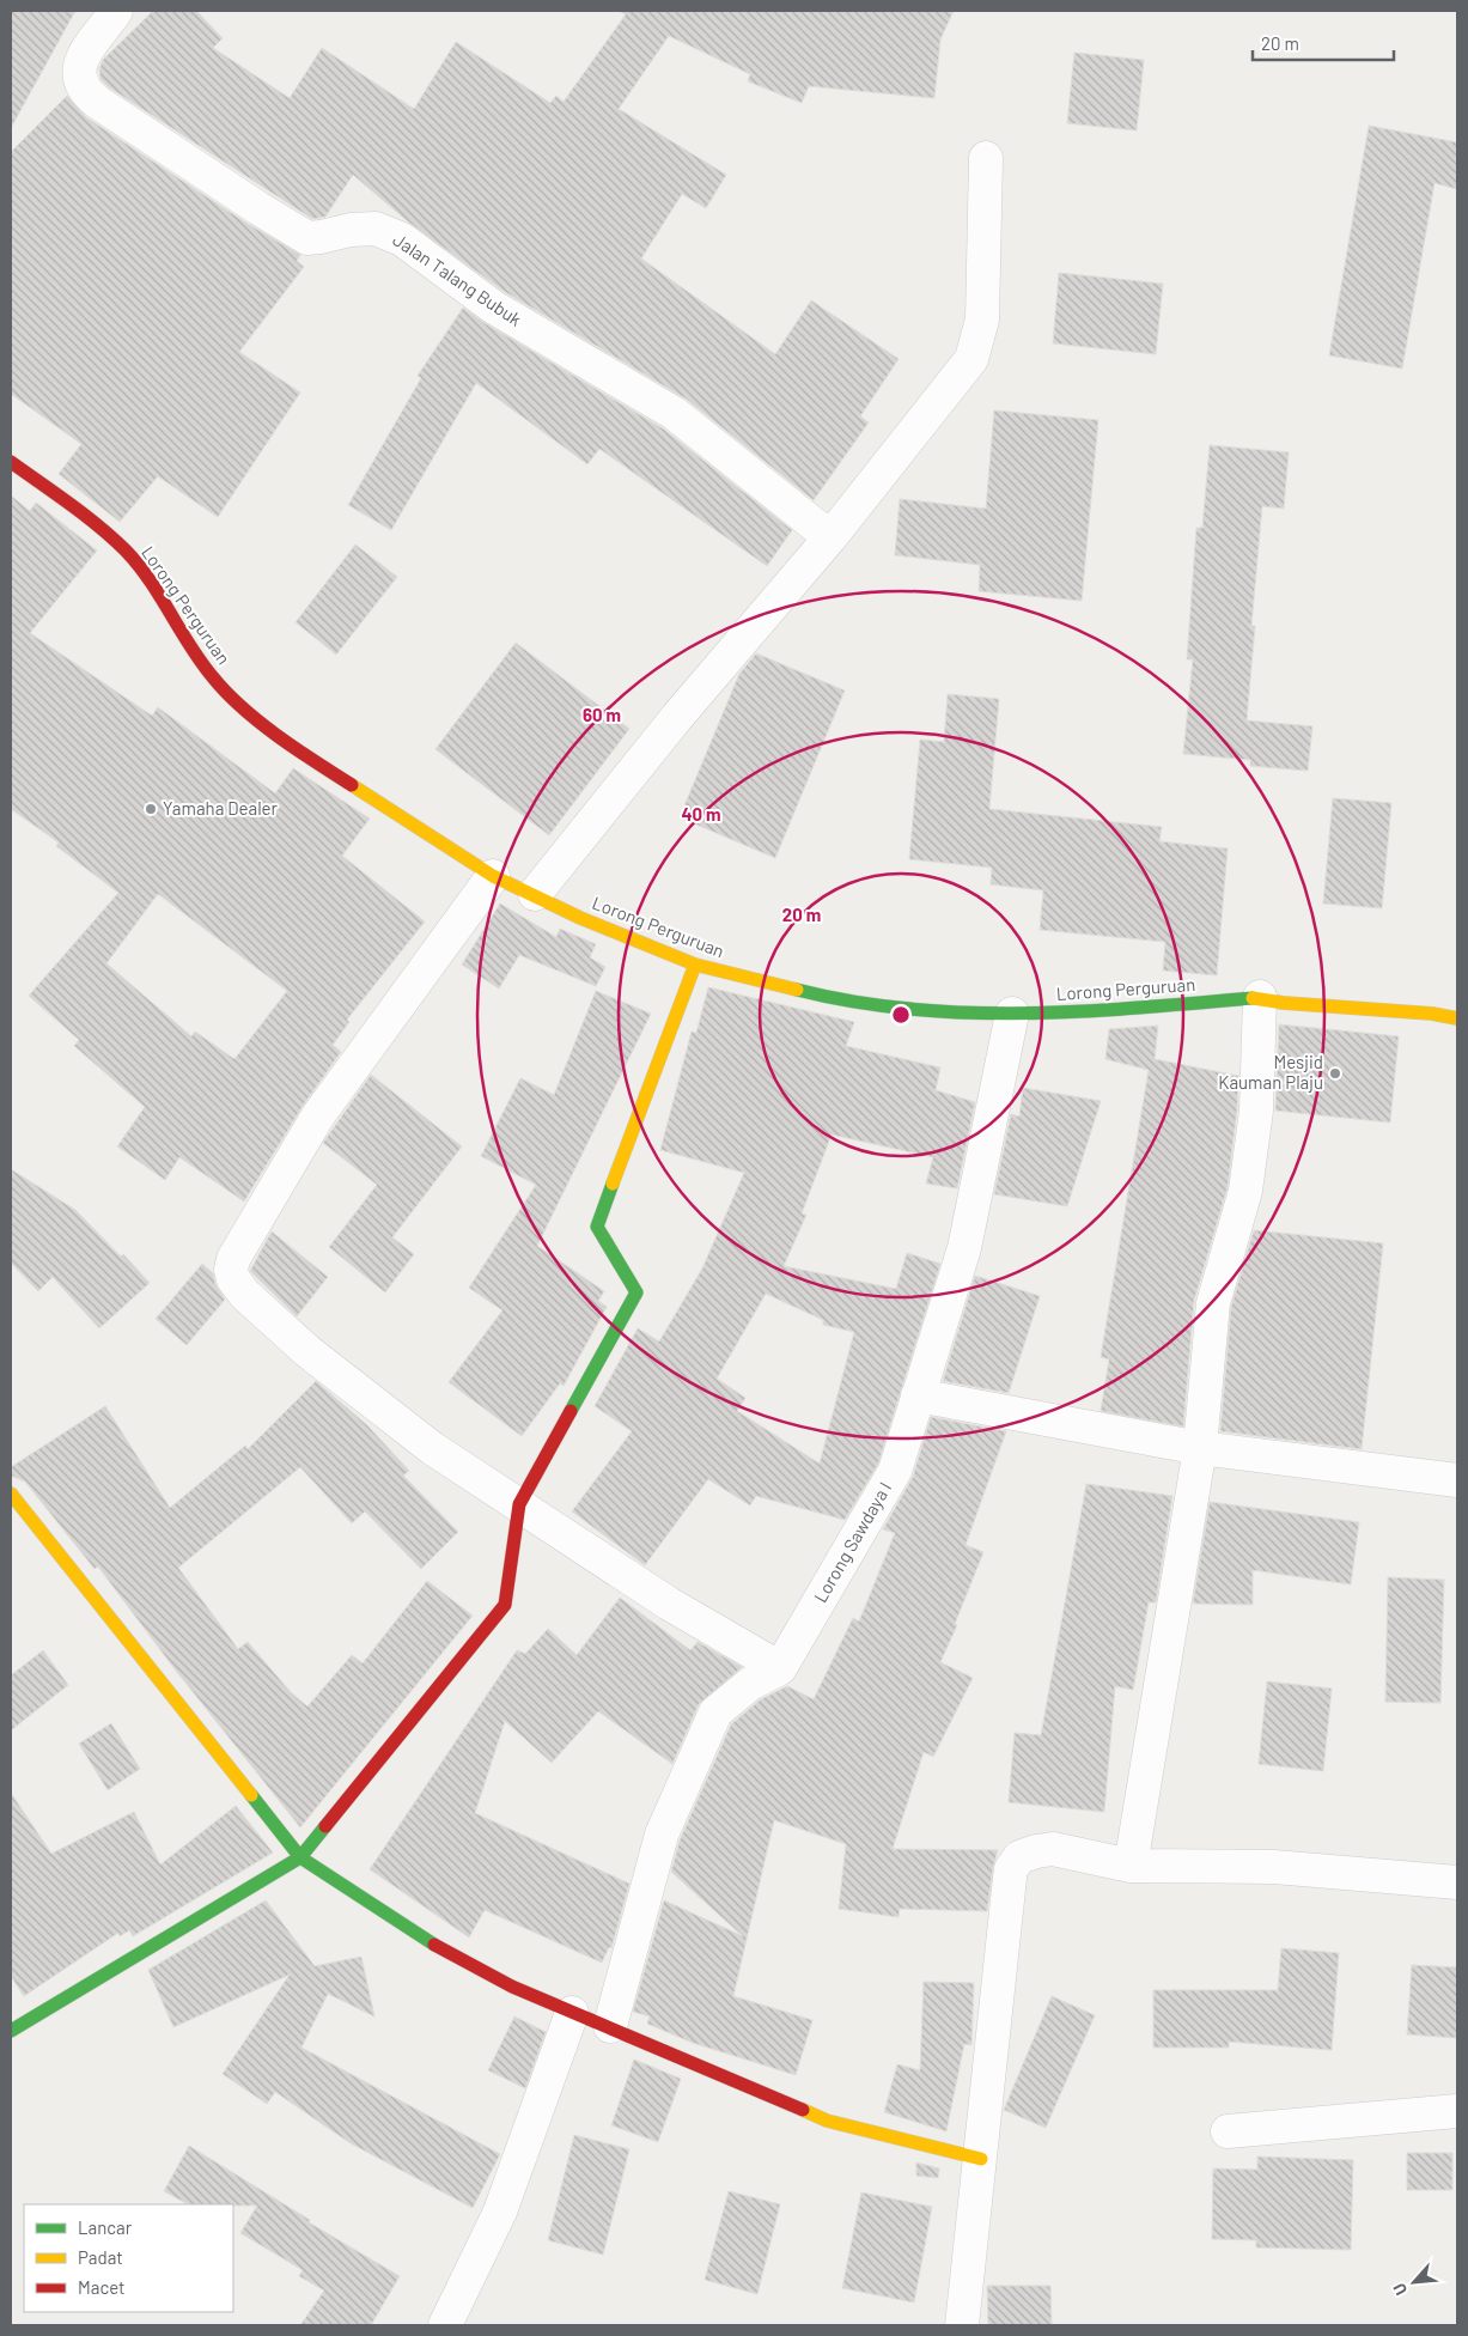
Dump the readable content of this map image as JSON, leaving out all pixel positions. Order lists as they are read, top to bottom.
{
  "streets": {
    "street": ["Jalan Talang Bubuk", "Lorong Perguruan", "Lorong Sawdaya I"]
  },
  "crossings": [
    ["Lorong Perguruan", "Lorong Sawdaya I"]
  ],
  "places": ["Yamaha Dealer", "Mesjid Kauman Plaju"],
  "legend": ["Lancar", "Padat", "Macet"],
  "scale_bar": "20 m",
  "north": "bottom left",
  "rings": ["60 m", "40 m", "20 m"]
}
